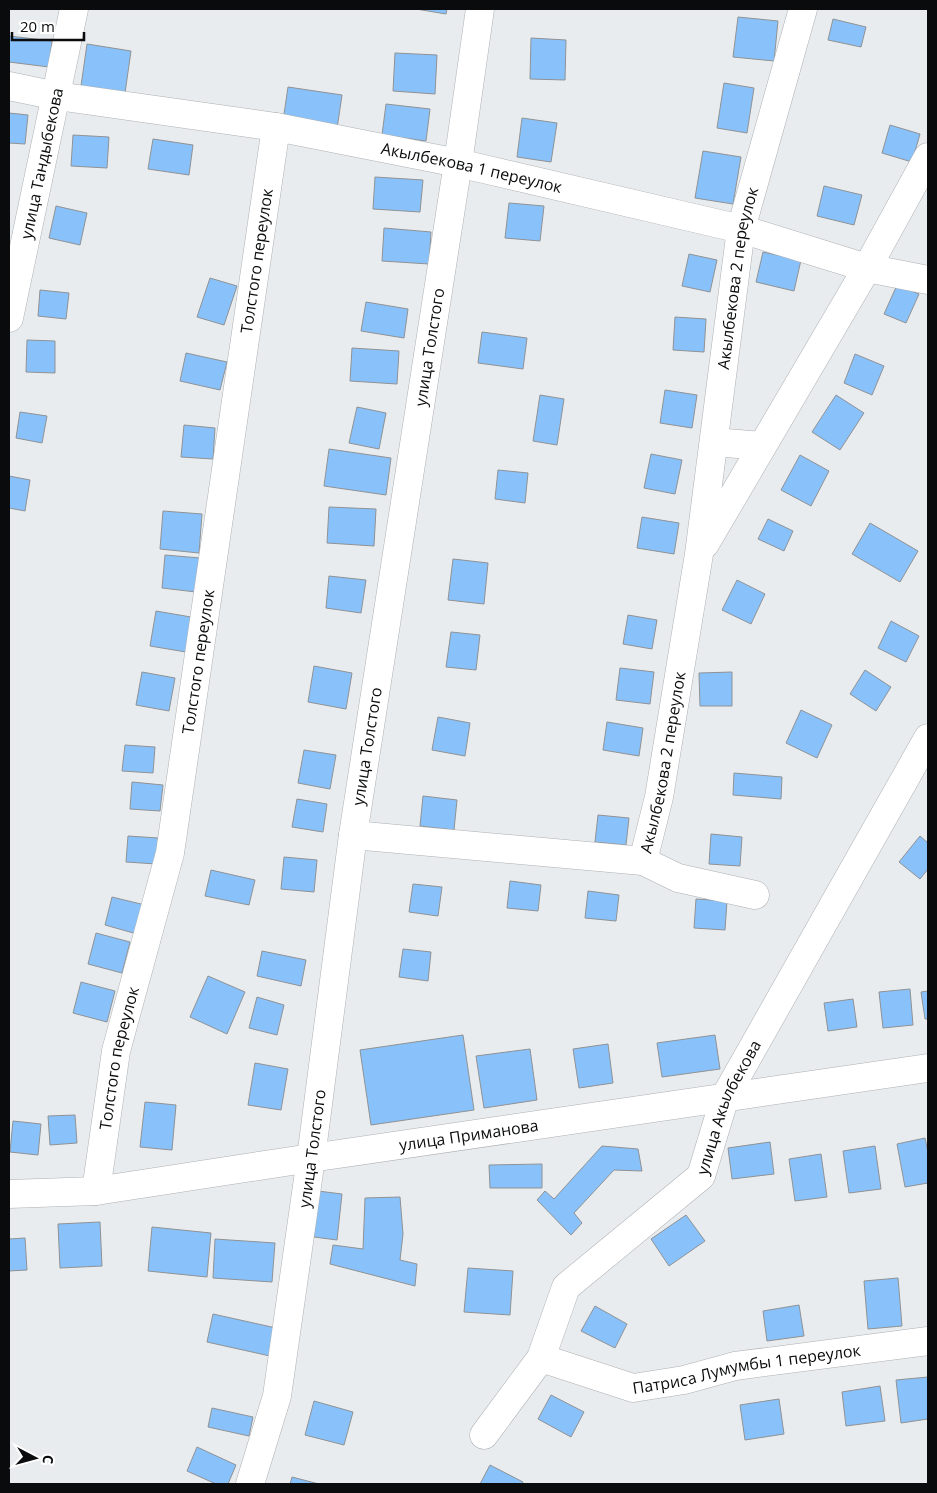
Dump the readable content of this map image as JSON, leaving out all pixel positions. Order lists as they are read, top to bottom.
{
  "streets": {
    "street": [
      "улица Тандыбекова",
      "Акылбекова 1 переулок",
      "Толстого переулок",
      "Акылбекова 2 переулок",
      "улица Толстого",
      "улица Акылбекова",
      "улица Приманова",
      "Патриса Лумумбы 1 переулок"
    ]
  },
  "crossings": [
    ["улица Тандыбекова", "Акылбекова 1 переулок"],
    ["Акылбекова 1 переулок", "Толстого переулок"],
    ["Акылбекова 1 переулок", "Акылбекова 2 переулок"],
    ["Акылбекова 1 переулок", "улица Толстого"],
    ["Толстого переулок", "улица Приманова"],
    ["Акылбекова 2 переулок", "улица Толстого"],
    ["улица Толстого", "улица Приманова"],
    ["улица Акылбекова", "улица Приманова"],
    ["улица Акылбекова", "Патриса Лумумбы 1 переулок"]
  ],
  "scale_bar": "20 m",
  "north": "right"
}
